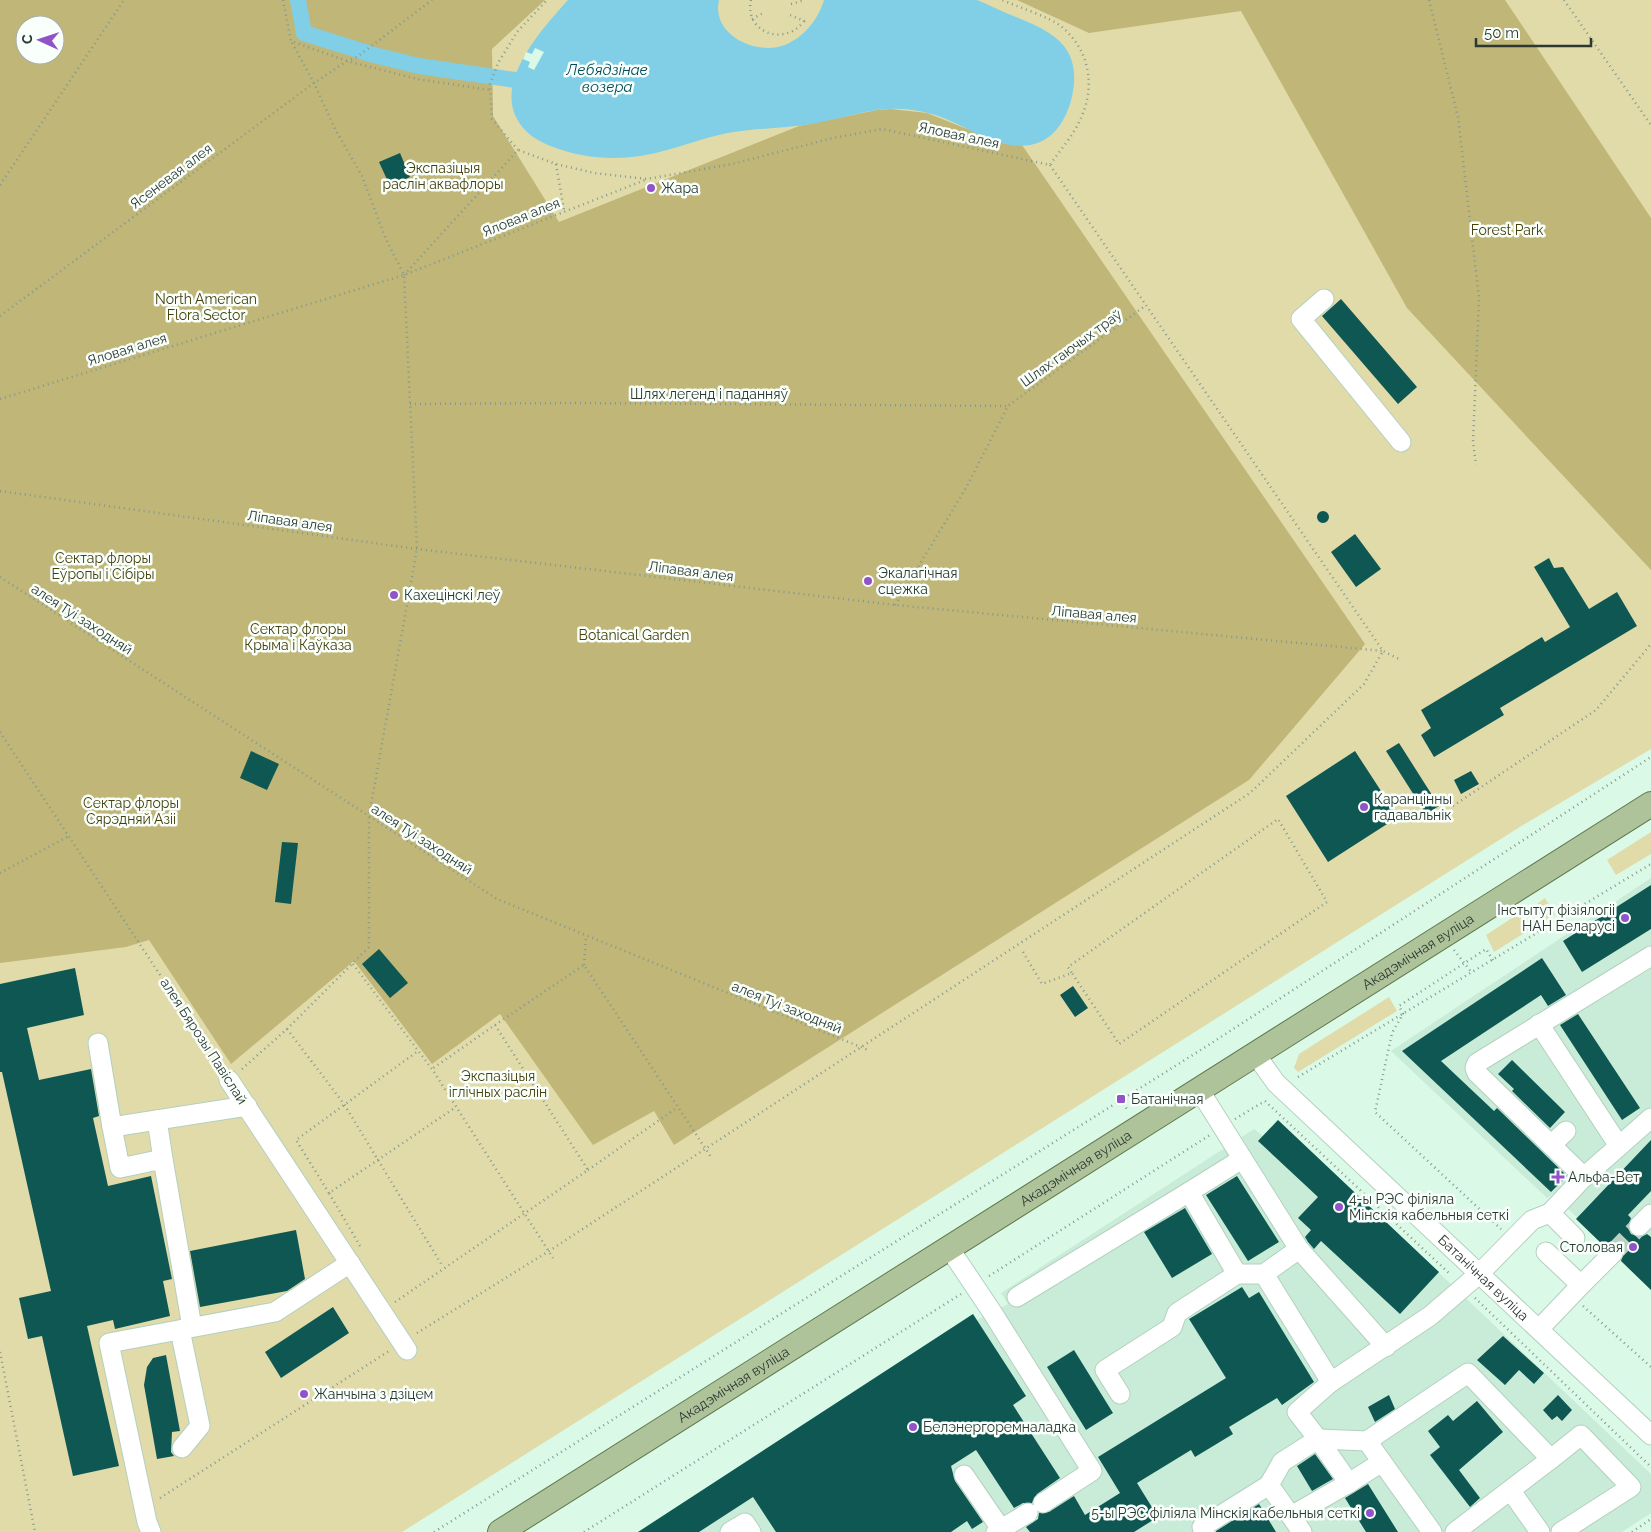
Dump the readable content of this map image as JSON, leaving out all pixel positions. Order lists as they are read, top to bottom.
{
  "streets": {
    "main road": ["Акадэмічная вуліца"],
    "street": ["алея Бярозы Павіслай", "Батанічная вуліца"],
    "path": [
      "Яловая алея",
      "Ясеневая алея",
      "Шлях гаючых траў",
      "Шлях легенд і паданняў",
      "Ліпавая алея",
      "алея Туі заходняй"
    ]
  },
  "crossings": [
    ["Шлях гаючых траў", "Шлях легенд і паданняў"],
    ["Акадэмічная вуліца", "Батанічная вуліца"]
  ],
  "water": ["Лебядзінае возера"],
  "parks": [
    "Экспазіцыя раслін аквафлоры",
    "Forest Park",
    "North American Flora Sector",
    "Сектар флоры Еўропы і Сібіры",
    "Сектар флоры Крыма і Каўказа",
    "Botanical Garden",
    "Сектар флоры Сярэдняй Азіі",
    "Экспазіцыя іглічных раслін"
  ],
  "places": {
    "other": [
      "Жара",
      "Экалагічная сцежка",
      "Кахецінскі леў",
      "Каранцінны гадавальнік",
      "Інстытут фізіялогіі НАН Беларусі",
      "4-ы РЭС філіяла Мінскія кабельныя сеткі",
      "Столовая",
      "Жанчына з дзіцем",
      "Белэнергоремналадка",
      "5-ы РЭС філіяла Мінскія кабельныя сеткі"
    ],
    "transit": ["Батанічная"],
    "health": ["Альфа-Вет"]
  },
  "scale_bar": "50 m",
  "north": "left"
}
